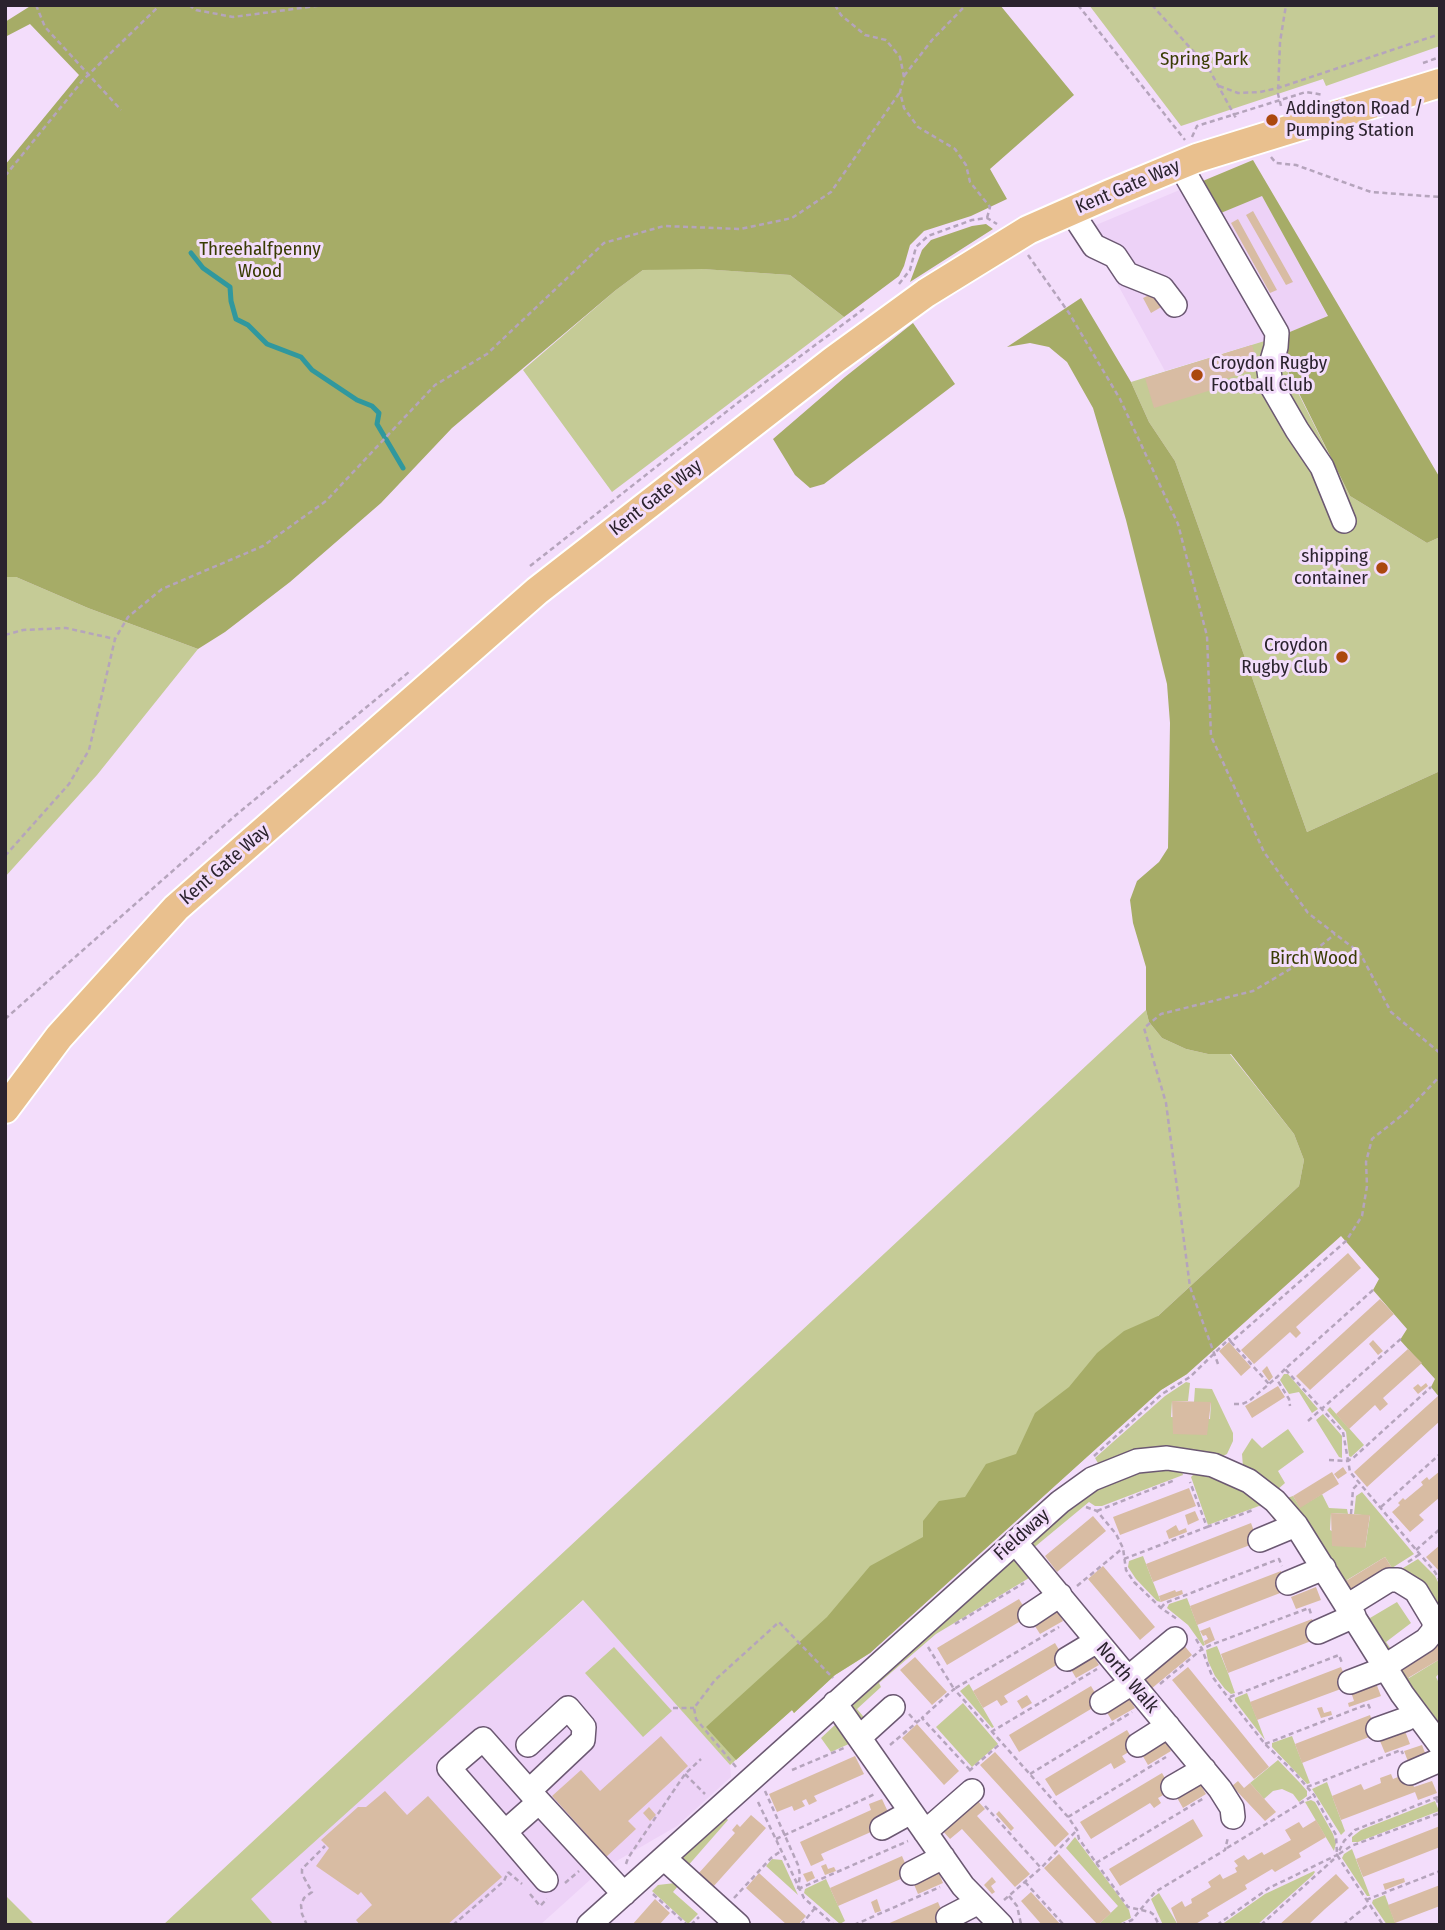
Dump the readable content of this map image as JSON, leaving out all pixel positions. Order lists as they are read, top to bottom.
{
  "streets": {
    "main road": ["Kent Gate Way"],
    "street": ["Fieldway", "North Walk"]
  },
  "crossings": [
    ["Fieldway", "North Walk"]
  ],
  "parks": ["Spring Park", "Threehalfpenny Wood", "Birch Wood"],
  "places": [
    "Addington Road / Pumping Station",
    "Croydon Rugby Football Club",
    "shipping container",
    "Croydon Rugby Club"
  ]
}
